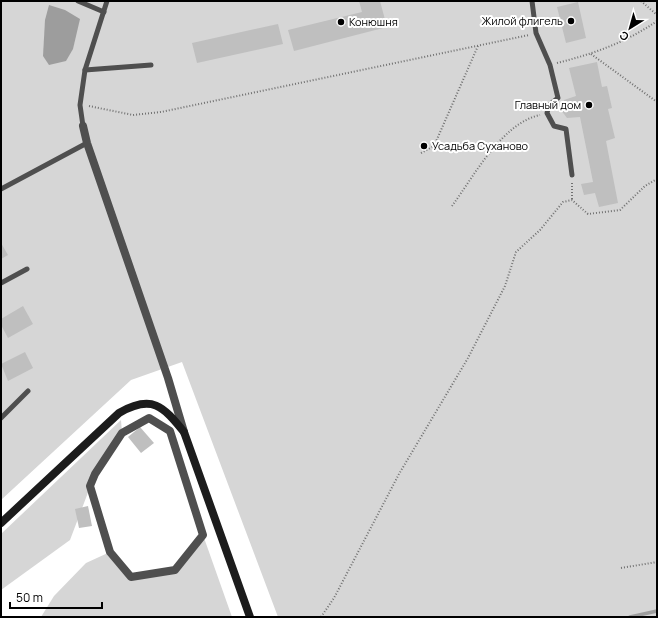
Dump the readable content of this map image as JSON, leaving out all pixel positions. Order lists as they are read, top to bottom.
{
  "places": [
    "Жилой флигель",
    "Конюшня",
    "Главный дом",
    "Усадьба Суханово"
  ],
  "scale_bar": "50 m",
  "north": "bottom left"
}
